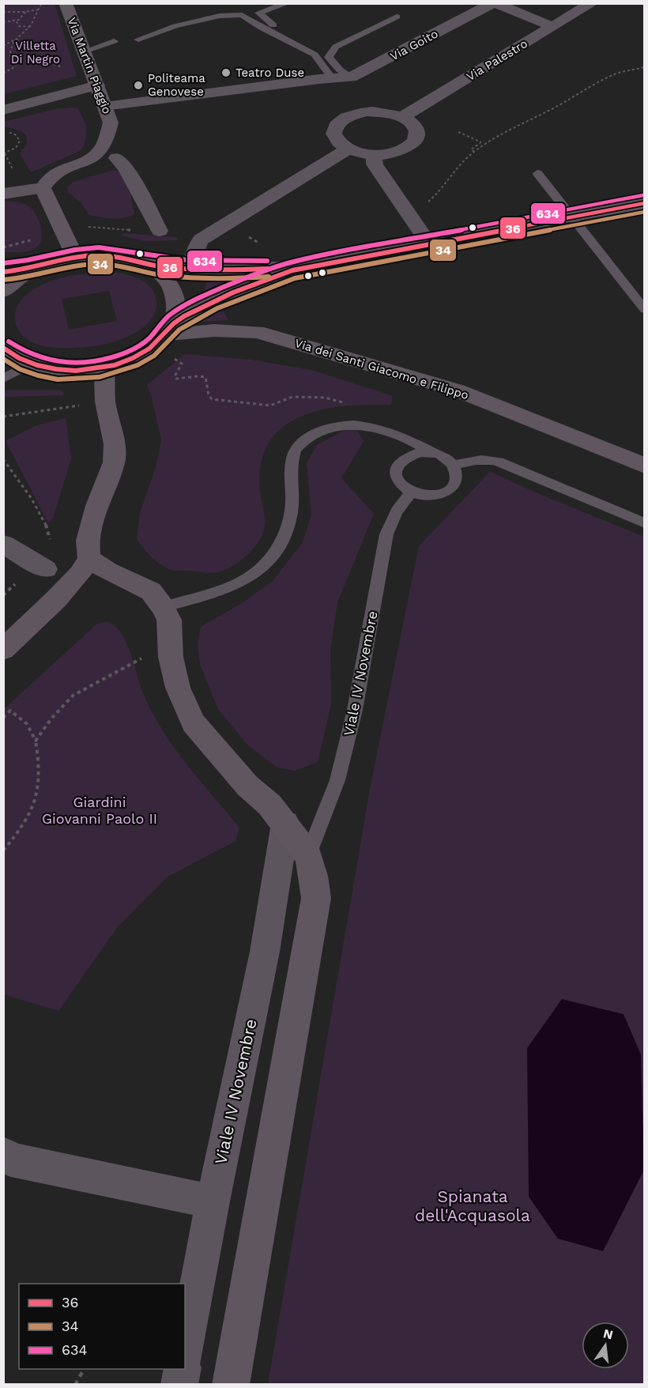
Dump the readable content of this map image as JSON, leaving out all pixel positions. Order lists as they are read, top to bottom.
{
  "streets": {
    "main road": ["Via Martin Piaggio", "Via dei Santi Giacomo e Filippo"],
    "street": ["Via Goito", "Via Palestro", "Viale IV Novembre"]
  },
  "crossings": [
    ["Via Goito", "Via Martin Piaggio"]
  ],
  "parks": ["Villetta Di Negro", "Giardini Giovanni Paolo II", "Spianata dell'Acquasola"],
  "places": ["Teatro Duse", "Politeama Genovese"],
  "lines": ["transit line 634", "transit line 36", "transit line 34"],
  "legend": ["36", "34", "634"],
  "north": "top"
}
